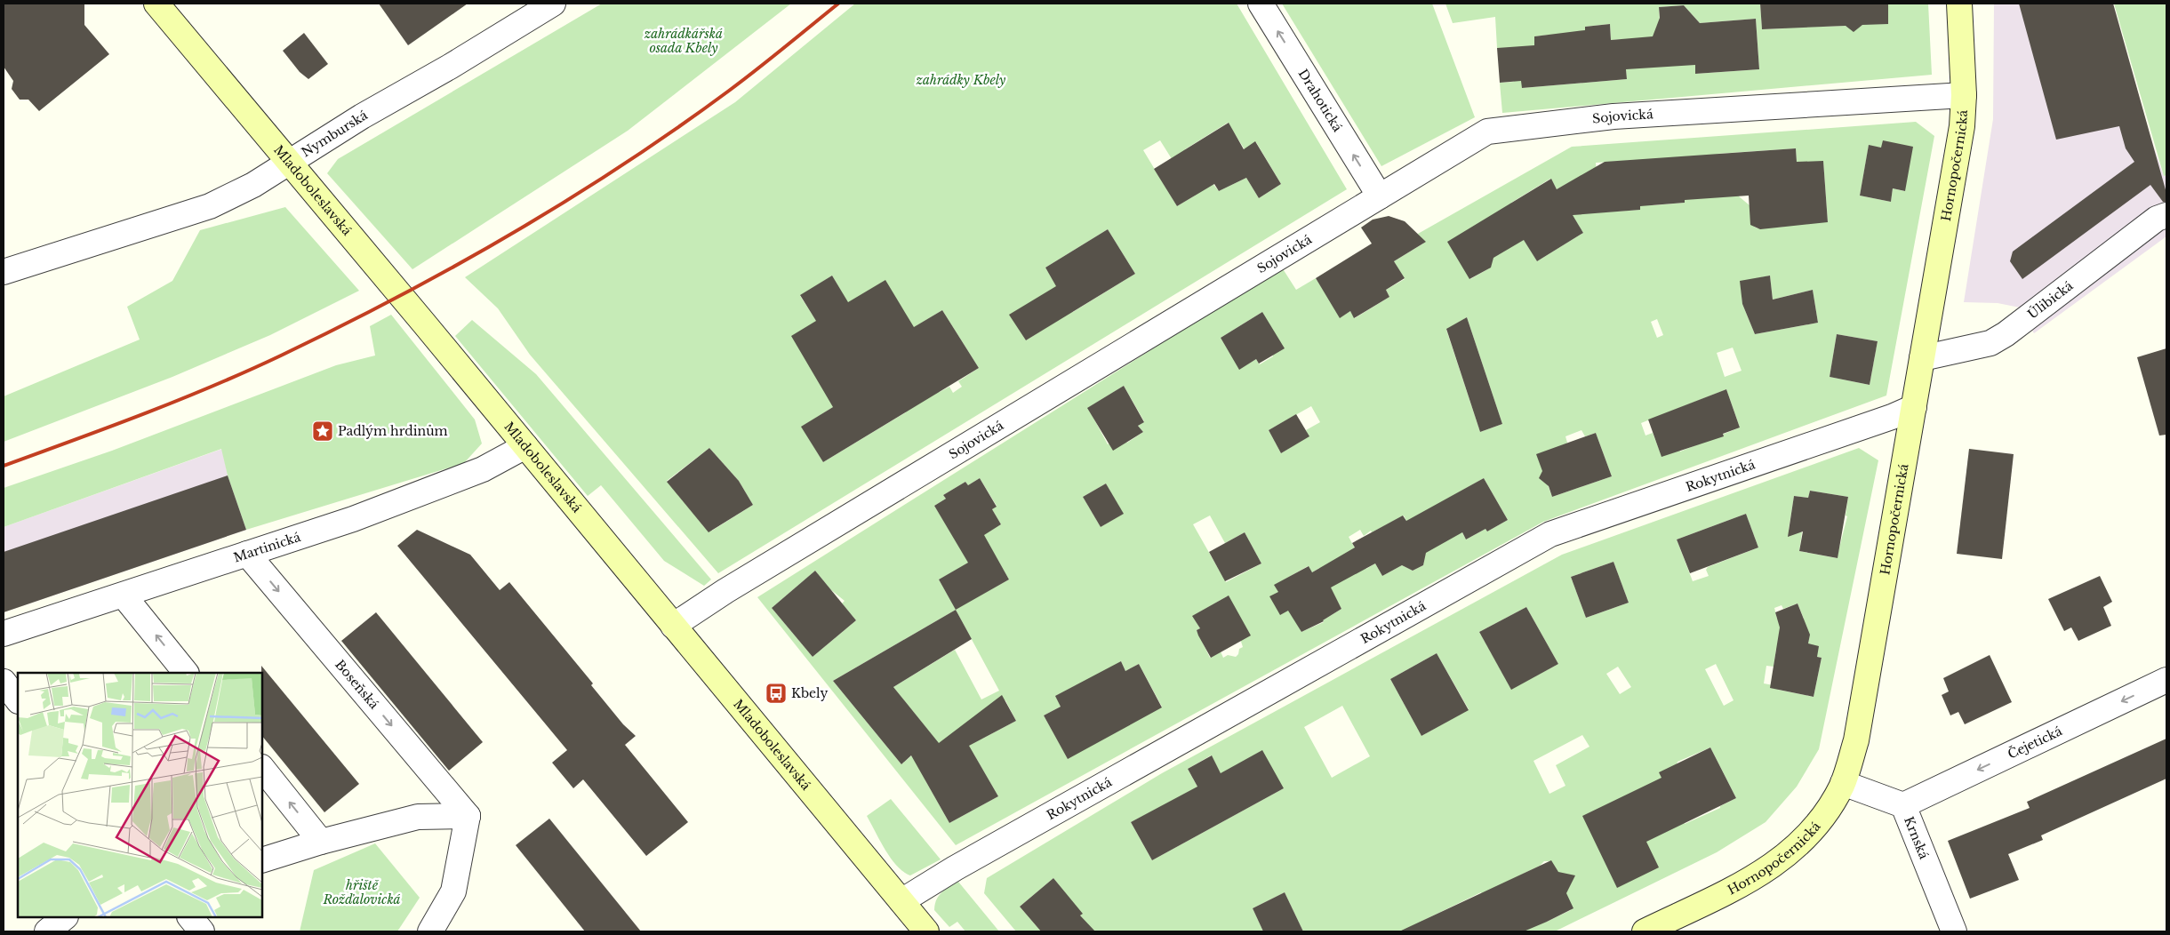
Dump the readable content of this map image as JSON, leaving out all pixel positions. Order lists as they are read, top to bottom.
{
  "streets": {
    "main road": ["Hornopočernická", "Mladoboleslavská"],
    "street": [
      "Drahotická",
      "Sojovická",
      "Nymburská",
      "Úlibická",
      "Rokytnická",
      "Martinická",
      "Boseňská",
      "Čejetická",
      "Krnská"
    ]
  },
  "crossings": [
    ["Drahotická", "Sojovická"],
    ["Sojovická", "Hornopočernická"],
    ["Sojovická", "Mladoboleslavská"],
    ["Nymburská", "Mladoboleslavská"],
    ["Hornopočernická", "Úlibická"],
    ["Hornopočernická", "Rokytnická"],
    ["Hornopočernická", "Krnská"],
    ["Mladoboleslavská", "Rokytnická"],
    ["Mladoboleslavská", "Martinická"],
    ["Martinická", "Boseňská"],
    ["Čejetická", "Krnská"]
  ],
  "one_way": ["Drahotická", "Čejetická"],
  "parks": ["zahrádkářská osada Kbely", "zahrádky Kbely", "hřiště Rožďalovická"],
  "places": {
    "place": ["Padlým hrdinům"],
    "bus stop": ["Kbely"]
  }
}
